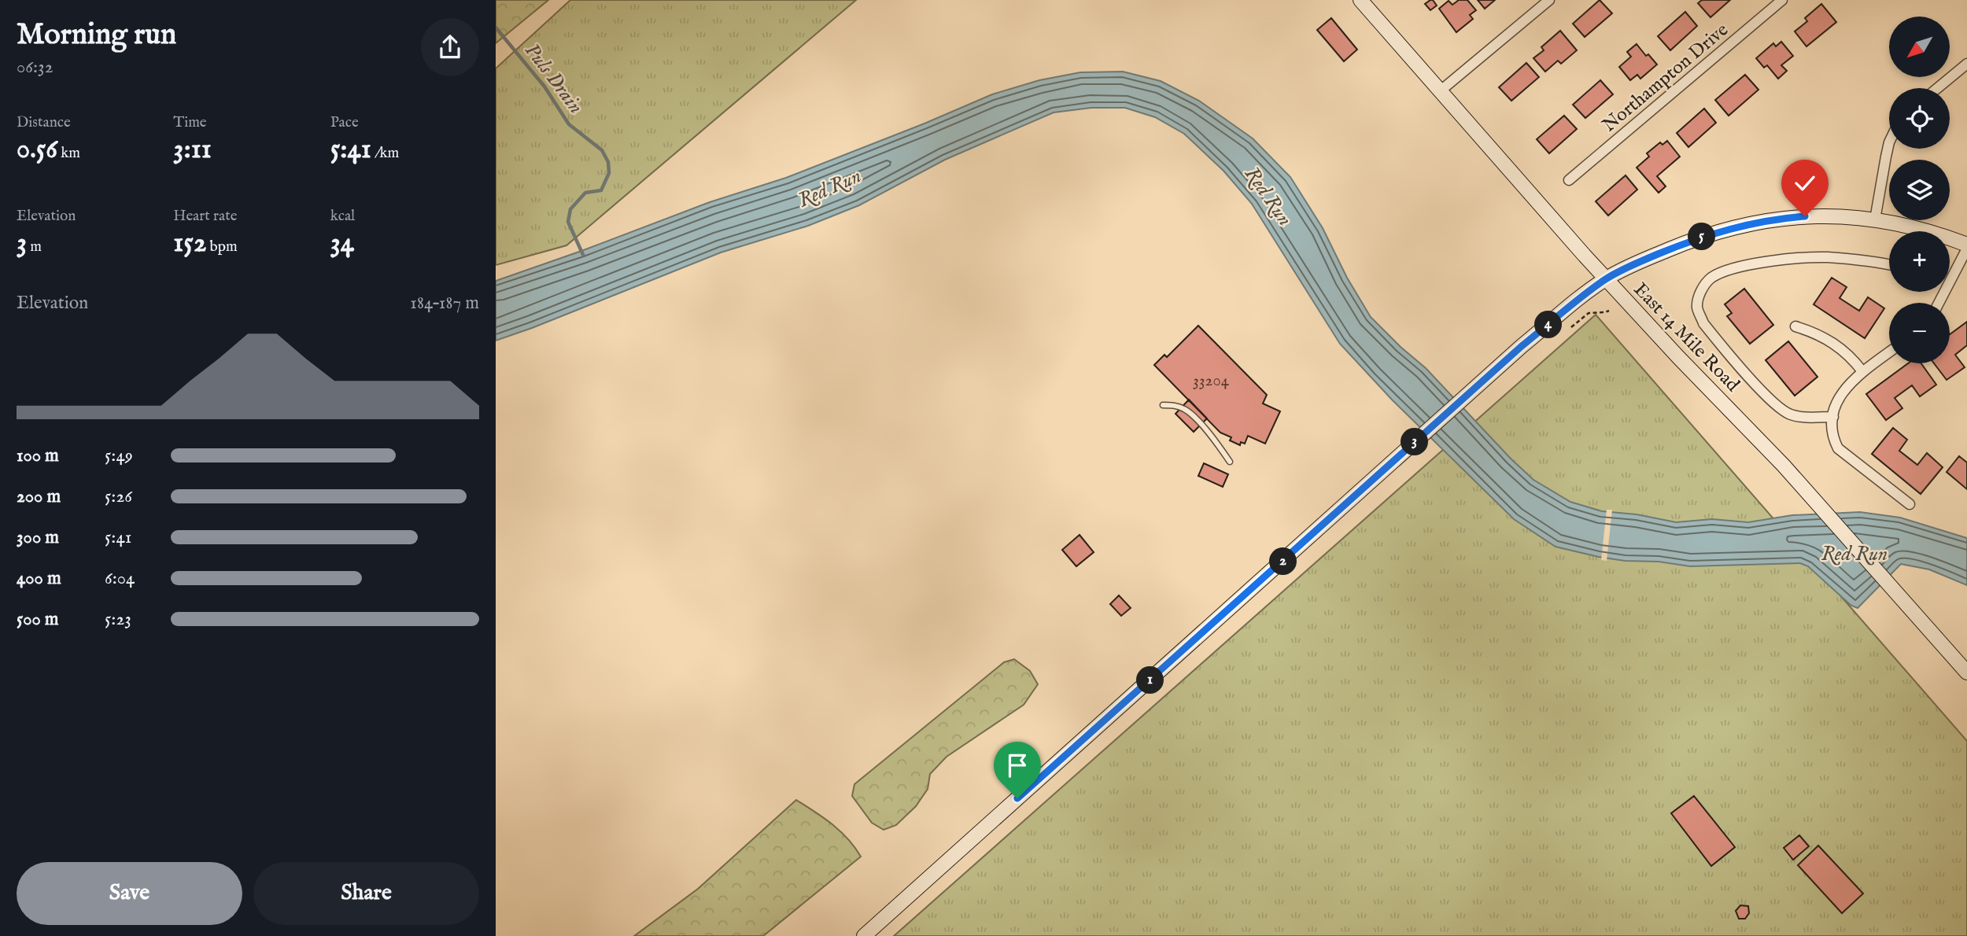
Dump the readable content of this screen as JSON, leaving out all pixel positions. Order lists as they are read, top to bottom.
{
  "streets": {
    "main road": ["East 14 Mile Road"],
    "street": ["Northampton Drive"]
  },
  "water": ["Puls Drain", "Red Run"],
  "house_numbers": ["33204"],
  "north": "bottom left",
  "page": {
    "heading": ["Morning run", "06:32"],
    "map_buttons": ["+", "−"],
    "stats": [
      ["Distance", "0.56 km"],
      ["Time", "3:11"],
      ["Pace", "5:41 /km"],
      ["Elevation", "3 m"],
      ["Heart rate", "152 bpm"],
      ["kcal", "34"]
    ],
    "pins": [
      "5",
      "4",
      "3",
      "2",
      "1"
    ],
    "chart": ["Elevation", "184–187 m"],
    "list": [
      {
        "name": "100 m",
        "note": "5:49"
      },
      {
        "name": "200 m",
        "note": "5:26"
      },
      {
        "name": "300 m",
        "note": "5:41"
      },
      {
        "name": "400 m",
        "note": "6:04"
      },
      {
        "name": "500 m",
        "note": "5:23"
      }
    ],
    "buttons": ["Save", "Share"]
  }
}
